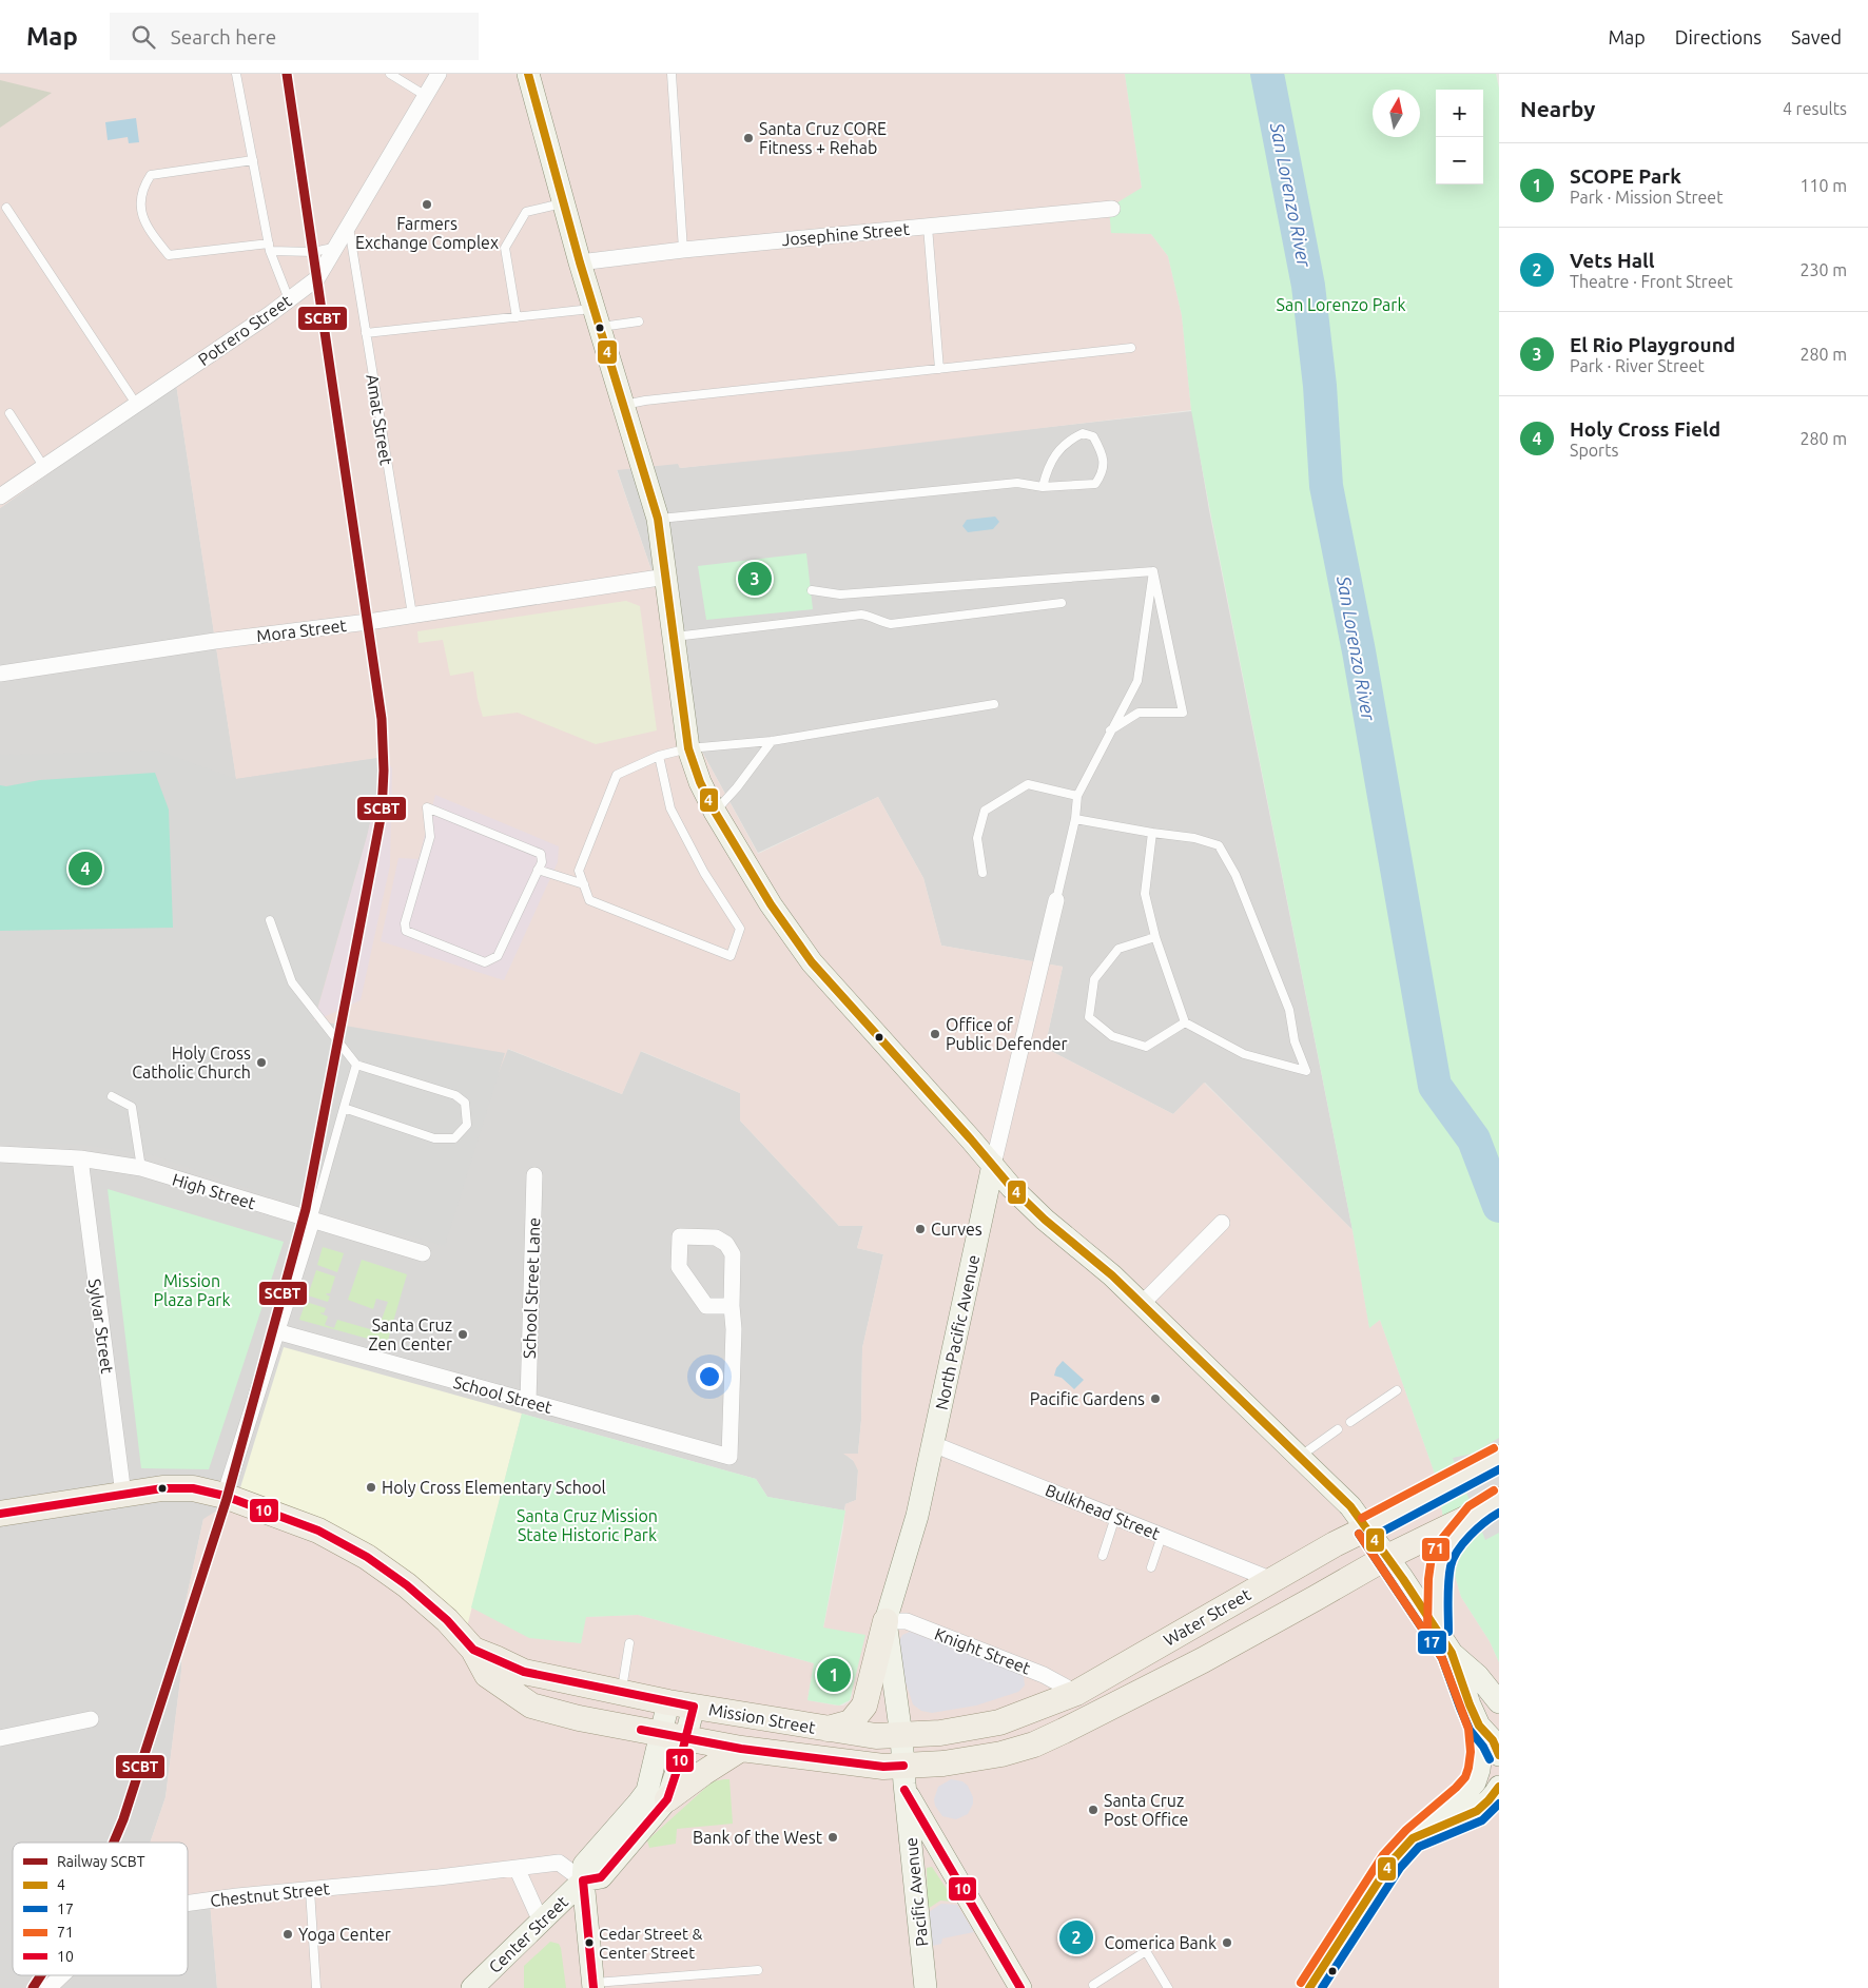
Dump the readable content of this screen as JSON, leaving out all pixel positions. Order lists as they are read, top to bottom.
{
  "streets": {
    "main road": [
      "North Pacific Avenue",
      "Water Street",
      "Mission Street",
      "Pacific Avenue",
      "Center Street"
    ],
    "street": [
      "Josephine Street",
      "Potrero Street",
      "Mora Street",
      "High Street",
      "School Street Lane",
      "Sylvar Street",
      "School Street",
      "Bulkhead Street",
      "Knight Street",
      "Chestnut Street"
    ],
    "lane": ["Amat Street"]
  },
  "crossings": [
    ["Potrero Street", "Amat Street"],
    ["Amat Street", "Mora Street"],
    ["High Street", "Sylvar Street"],
    ["School Street Lane", "School Street"],
    ["Sylvar Street", "Mission Street"],
    ["North Pacific Avenue", "Bulkhead Street"],
    ["North Pacific Avenue", "Water Street"],
    ["North Pacific Avenue", "Knight Street"],
    ["North Pacific Avenue", "Mission Street"],
    ["North Pacific Avenue", "Pacific Avenue"],
    ["Bulkhead Street", "Water Street"],
    ["Water Street", "Knight Street"],
    ["Water Street", "Mission Street"],
    ["Water Street", "Pacific Avenue"],
    ["Mission Street", "Pacific Avenue"],
    ["Mission Street", "Center Street"],
    ["Chestnut Street", "Center Street"]
  ],
  "water": ["San Lorenzo River"],
  "parks": ["San Lorenzo Park", "Mission Plaza Park", "Santa Cruz Mission State Historic Park"],
  "places": [
    "Santa Cruz CORE Fitness + Rehab",
    "Farmers Exchange Complex",
    "Office of Public Defender",
    "Holy Cross Catholic Church",
    "Curves",
    "Santa Cruz Zen Center",
    "Pacific Gardens",
    "Holy Cross Elementary School",
    "Santa Cruz Post Office",
    "Bank of the West",
    "Yoga Center",
    "Cedar Street & Center Street",
    "Comerica Bank"
  ],
  "lines": [
    "rail line SCBT",
    "transit line 4",
    "transit line 71",
    "transit line 17",
    "transit line 10"
  ],
  "legend": [
    "Railway SCBT",
    "4",
    "17",
    "71",
    "10"
  ],
  "north": "top",
  "page": {
    "header": "Map",
    "search": "Search here",
    "nav": ["Map", "Directions", "Saved"],
    "heading": ["Nearby", "4 results"],
    "map_buttons": ["+", "−"],
    "list": [
      {
        "mark": "1",
        "name": "SCOPE Park",
        "note": "Park · Mission Street",
        "value": "110 m"
      },
      {
        "mark": "2",
        "name": "Vets Hall",
        "note": "Theatre · Front Street",
        "value": "230 m"
      },
      {
        "mark": "3",
        "name": "El Rio Playground",
        "note": "Park · River Street",
        "value": "280 m"
      },
      {
        "mark": "4",
        "name": "Holy Cross Field",
        "note": "Sports",
        "value": "280 m"
      }
    ],
    "pins": [
      "3",
      "4",
      "1",
      "2"
    ]
  }
}
